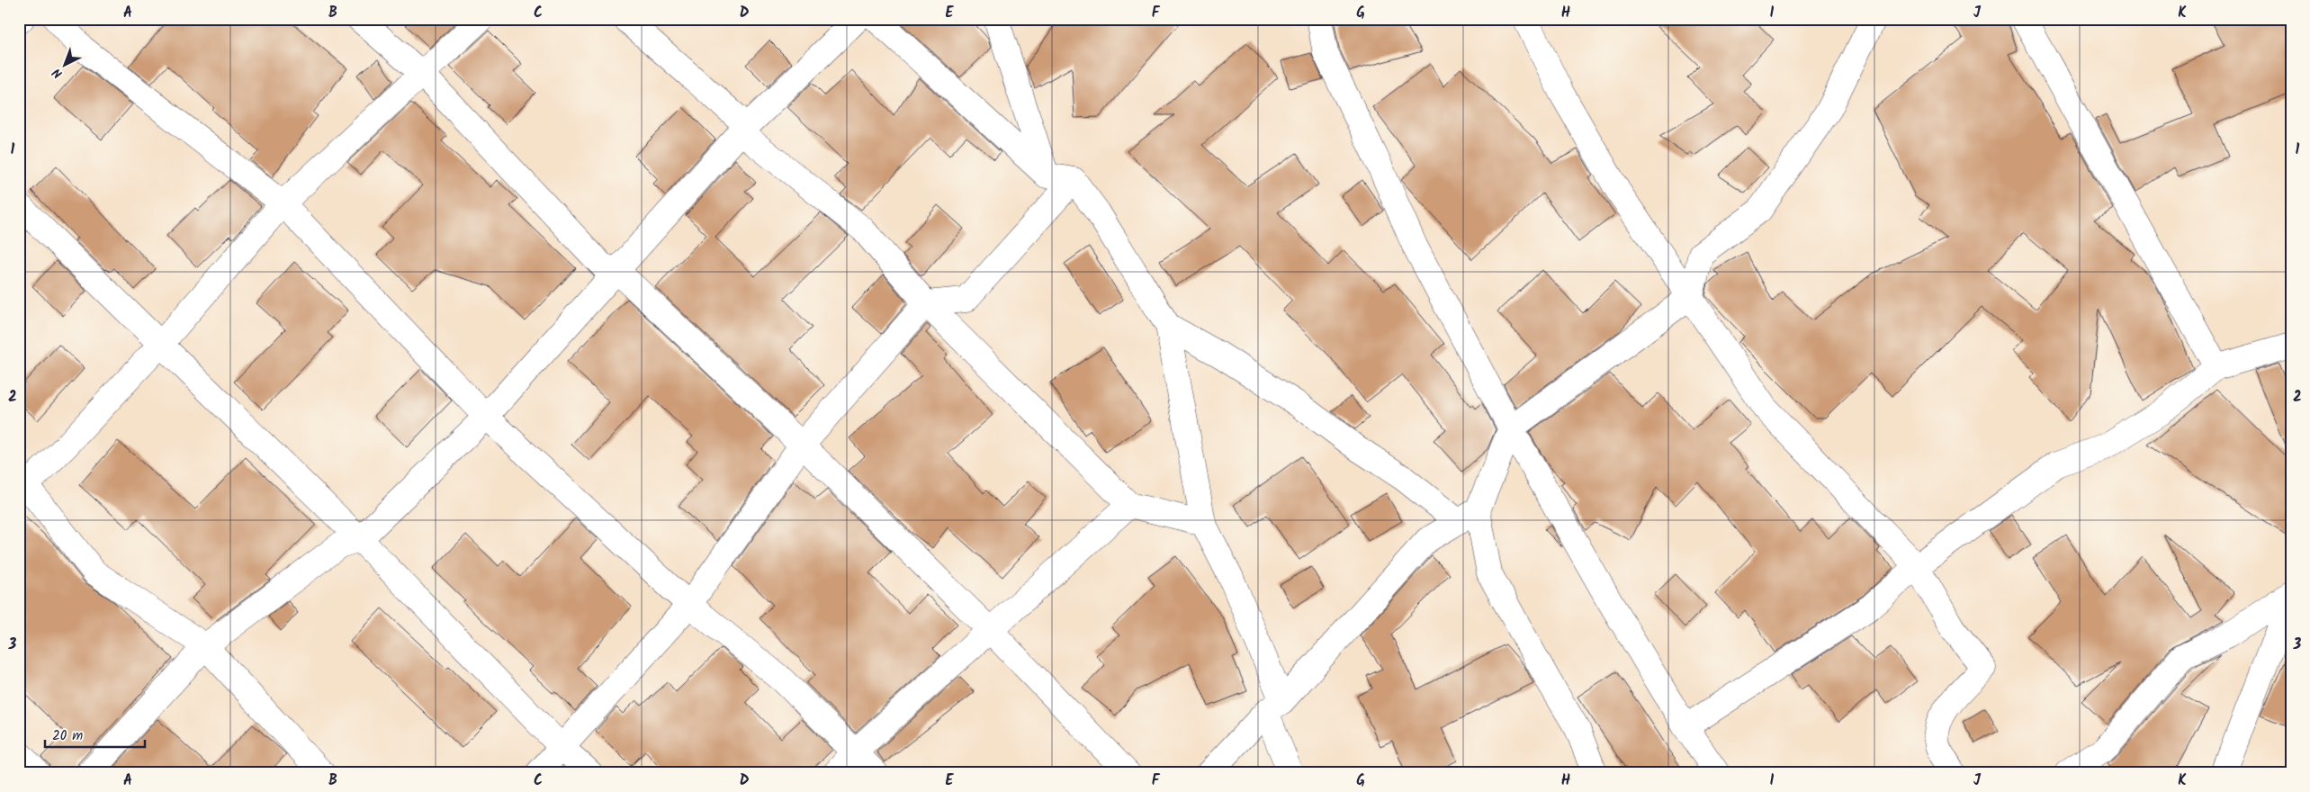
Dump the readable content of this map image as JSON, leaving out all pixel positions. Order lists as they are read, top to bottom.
{
  "scale_bar": "20 m",
  "north": "bottom left",
  "grid": {
    "columns": [
      "A",
      "B",
      "C",
      "D",
      "E",
      "F",
      "G",
      "H",
      "I",
      "J",
      "K"
    ],
    "rows": ["1", "2", "3"]
  }
}
